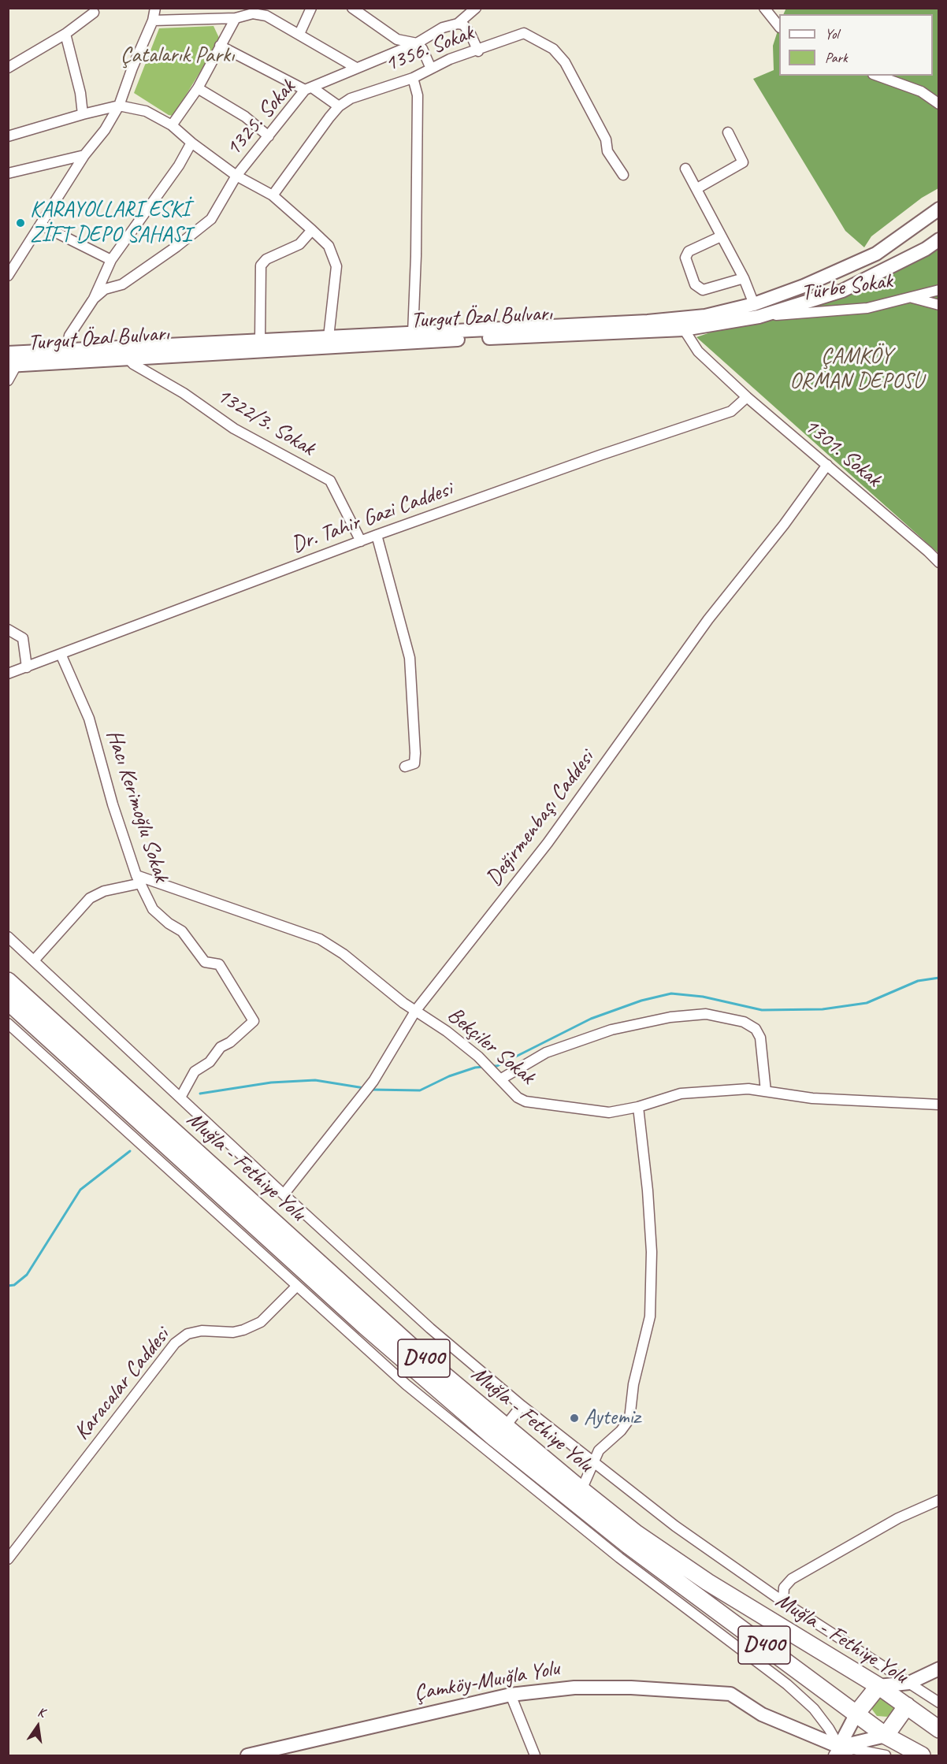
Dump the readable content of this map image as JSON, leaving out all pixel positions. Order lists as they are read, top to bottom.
{
  "streets": {
    "highway": ["Muğla - Fethiye Yolu", "D400"],
    "main road": ["Turgut Özal Bulvarı", "Çamköy-Muığla Yolu"],
    "street": [
      "1356. Sokak",
      "1325. Sokak",
      "Türbe Sokak",
      "1322/3. Sokak",
      "1301. Sokak",
      "Dr. Tahir Gazi Caddesi",
      "Hacı Kerimoğlu Sokak",
      "Değirmenbaşı Caddesi",
      "Bekçiler Sokak",
      "Karacalar Caddesi"
    ]
  },
  "crossings": [
    ["Türbe Sokak", "Turgut Özal Bulvarı"],
    ["Turgut Özal Bulvarı", "1322/3. Sokak"],
    ["Turgut Özal Bulvarı", "1301. Sokak"],
    ["1322/3. Sokak", "Dr. Tahir Gazi Caddesi"],
    ["1301. Sokak", "Dr. Tahir Gazi Caddesi"],
    ["1301. Sokak", "Değirmenbaşı Caddesi"],
    ["Dr. Tahir Gazi Caddesi", "Hacı Kerimoğlu Sokak"],
    ["Hacı Kerimoğlu Sokak", "Bekçiler Sokak"],
    ["Değirmenbaşı Caddesi", "Bekçiler Sokak"]
  ],
  "parks": ["Çatalarık Parkı", "ÇAMKÖY ORMAN DEPOSU"],
  "places": ["KARAYOLLARI ESKİ ZİFT DEPO SAHASI", "Aytemiz"],
  "legend": ["Yol", "Park"],
  "north": "top"
}
